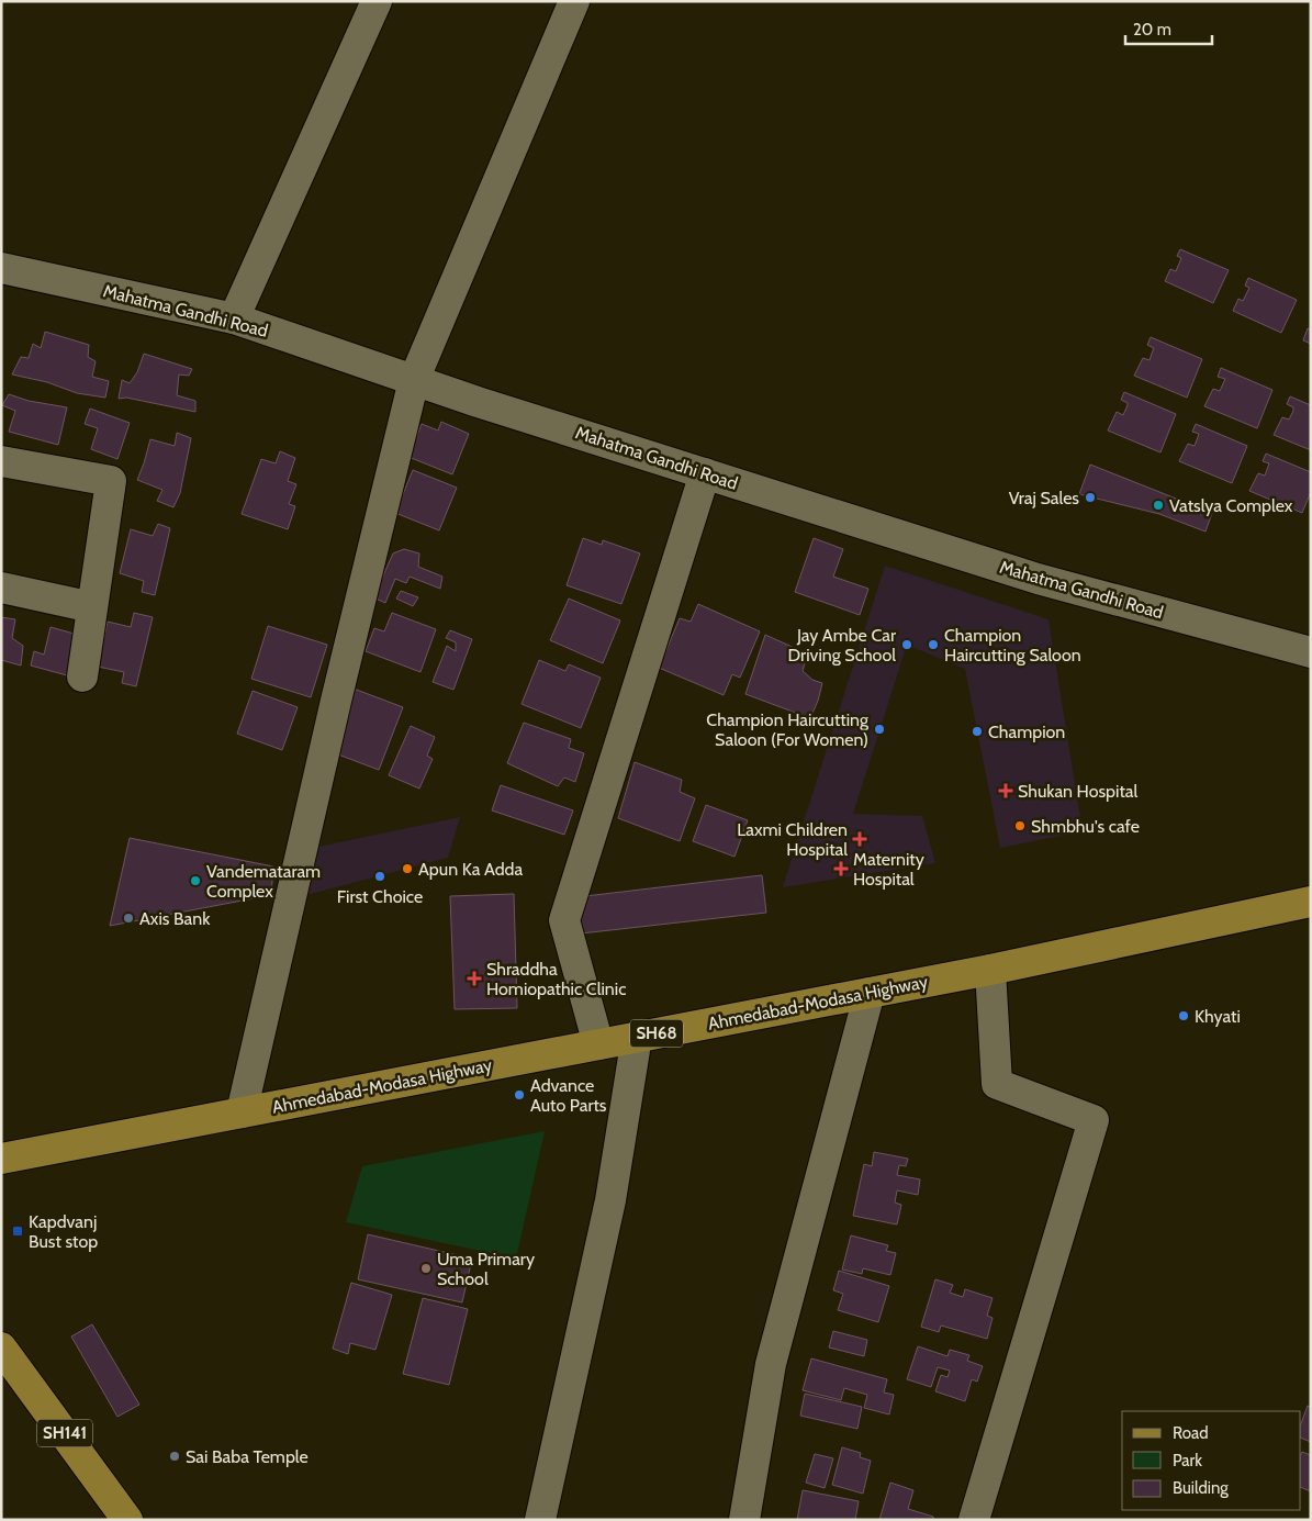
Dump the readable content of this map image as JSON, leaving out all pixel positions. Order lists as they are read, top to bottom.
{
  "streets": {
    "main road": ["Ahmedabad-Modasa Highway", "SH68", "SH141"],
    "street": ["Mahatma Gandhi Road"]
  },
  "places": {
    "other": [
      "Vraj Sales",
      "Vatslya Complex",
      "Jay Ambe Car Driving School",
      "Champion Haircutting Saloon",
      "Champion Haircutting Saloon (For Women)",
      "Champion",
      "Shmbhu's cafe",
      "Apun Ka Adda",
      "First Choice",
      "Vandemataram Complex",
      "Axis Bank",
      "Khyati",
      "Advance Auto Parts",
      "Uma Primary School",
      "Sai Baba Temple"
    ],
    "health": [
      "Shukan Hospital",
      "Laxmi Children Hospital",
      "Maternity Hospital",
      "Shraddha Homiopathic Clinic"
    ],
    "transit": ["Kapdvanj Bust stop"]
  },
  "legend": ["Road", "Park", "Building"],
  "scale_bar": "20 m"
}
